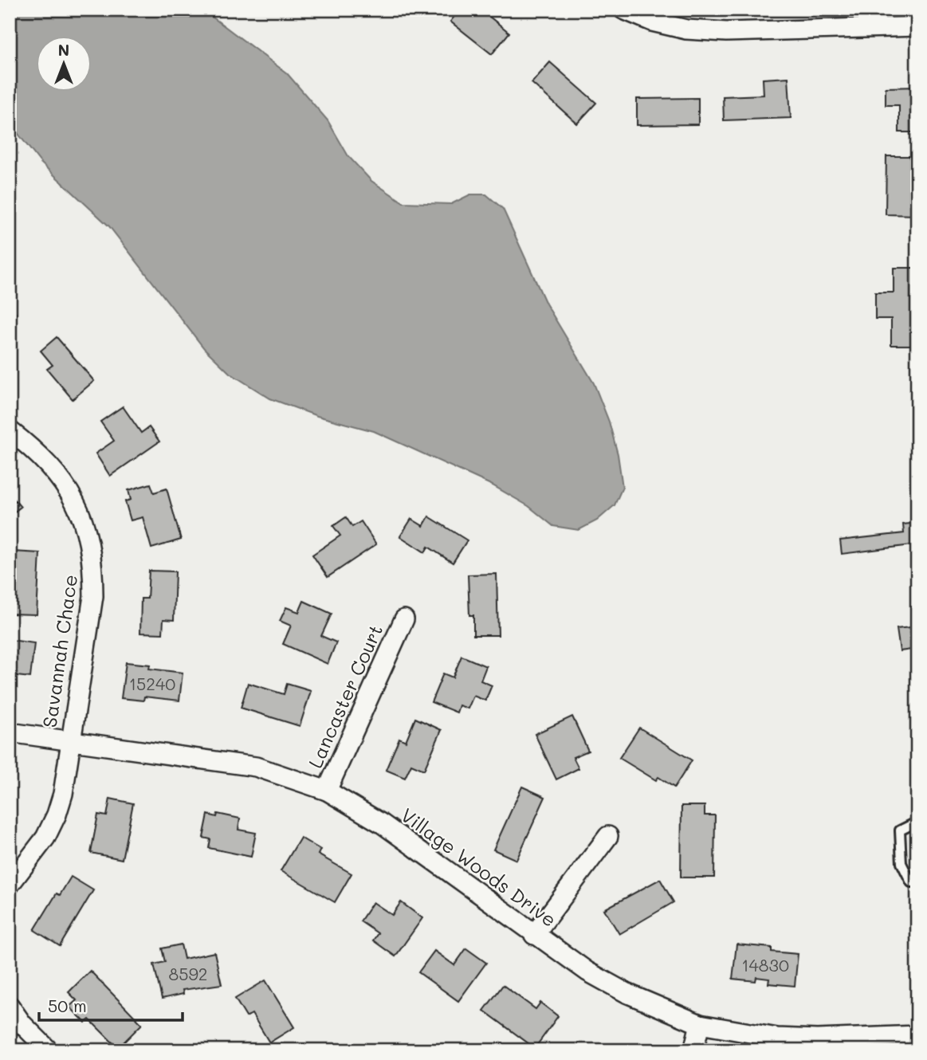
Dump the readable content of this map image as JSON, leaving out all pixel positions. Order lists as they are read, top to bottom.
{
  "streets": {
    "street": ["Savannah Chace", "Lancaster Court", "Village Woods Drive"]
  },
  "crossings": [
    ["Savannah Chace", "Village Woods Drive"],
    ["Lancaster Court", "Village Woods Drive"]
  ],
  "house_numbers": ["15240", "14830", "8592"],
  "scale_bar": "50 m",
  "north": "top"
}
